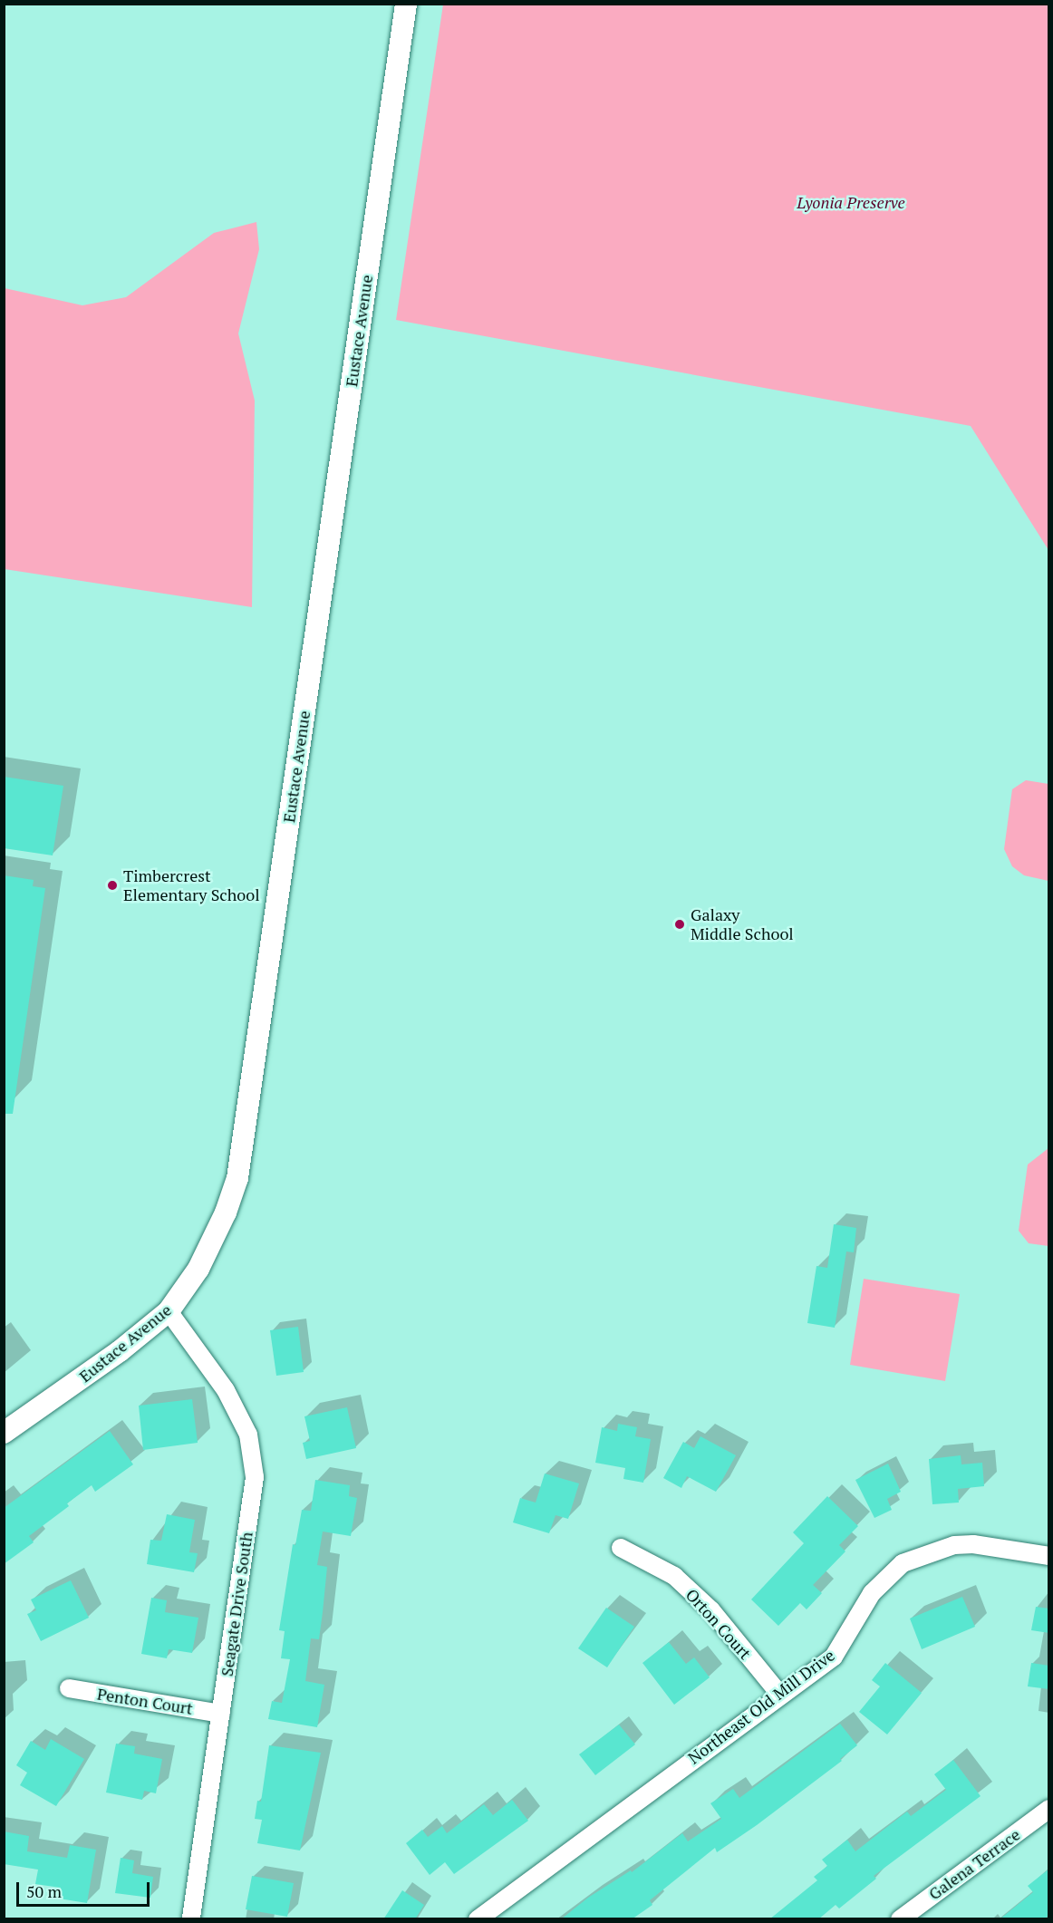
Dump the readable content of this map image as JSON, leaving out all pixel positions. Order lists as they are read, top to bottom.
{
  "streets": {
    "street": [
      "Eustace Avenue",
      "Seagate Drive South",
      "Orton Court",
      "Penton Court",
      "Northeast Old Mill Drive",
      "Galena Terrace"
    ]
  },
  "crossings": [
    ["Eustace Avenue", "Seagate Drive South"],
    ["Seagate Drive South", "Penton Court"],
    ["Orton Court", "Northeast Old Mill Drive"]
  ],
  "parks": ["Lyonia Preserve"],
  "places": ["Timbercrest Elementary School", "Galaxy Middle School"],
  "scale_bar": "50 m"
}
